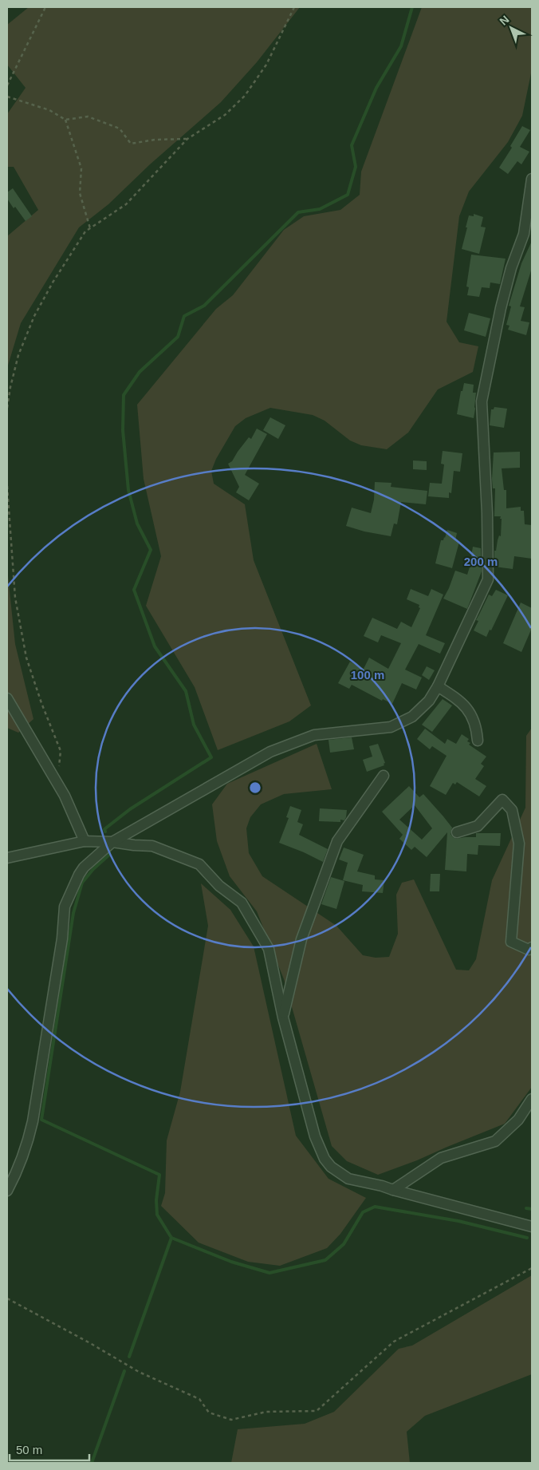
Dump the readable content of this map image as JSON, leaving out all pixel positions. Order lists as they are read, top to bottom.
{
  "scale_bar": "50 m",
  "north": "top left",
  "rings": ["200 m", "100 m"]
}
